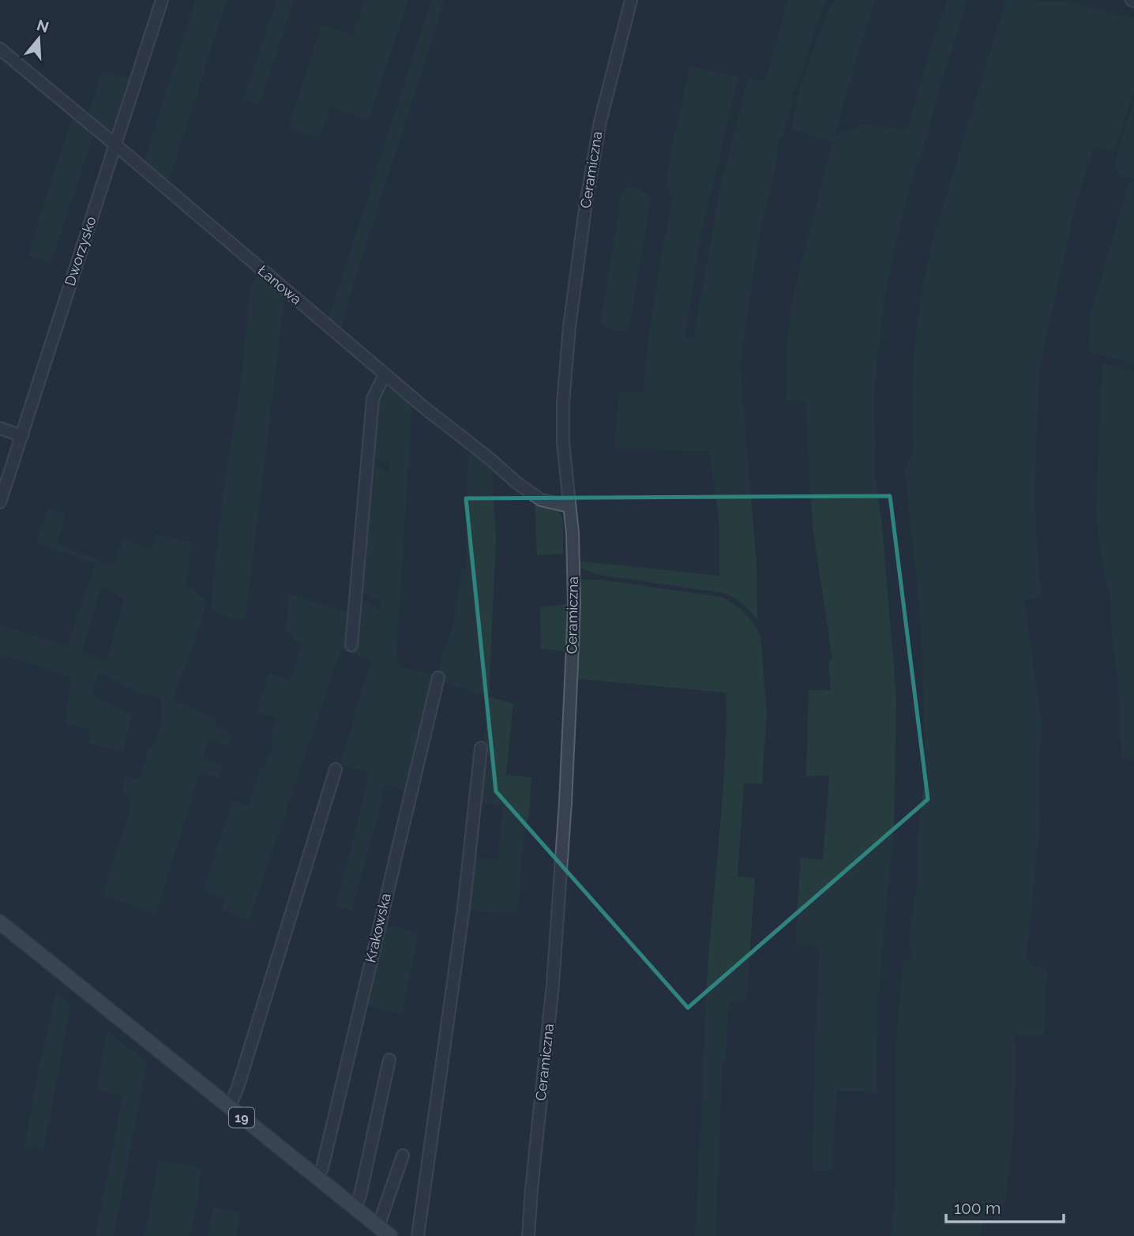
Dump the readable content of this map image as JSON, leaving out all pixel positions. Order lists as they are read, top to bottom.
{
  "streets": {
    "main road": ["19"],
    "street": [
      "Ceramiczna",
      "Dworzysko",
      "Łanowa",
      "Krakowska"
    ]
  },
  "crossings": [
    ["Ceramiczna", "Łanowa"],
    ["Dworzysko", "Łanowa"],
    ["Krakowska", "19"]
  ],
  "scale_bar": "100 m",
  "north": "top"
}
